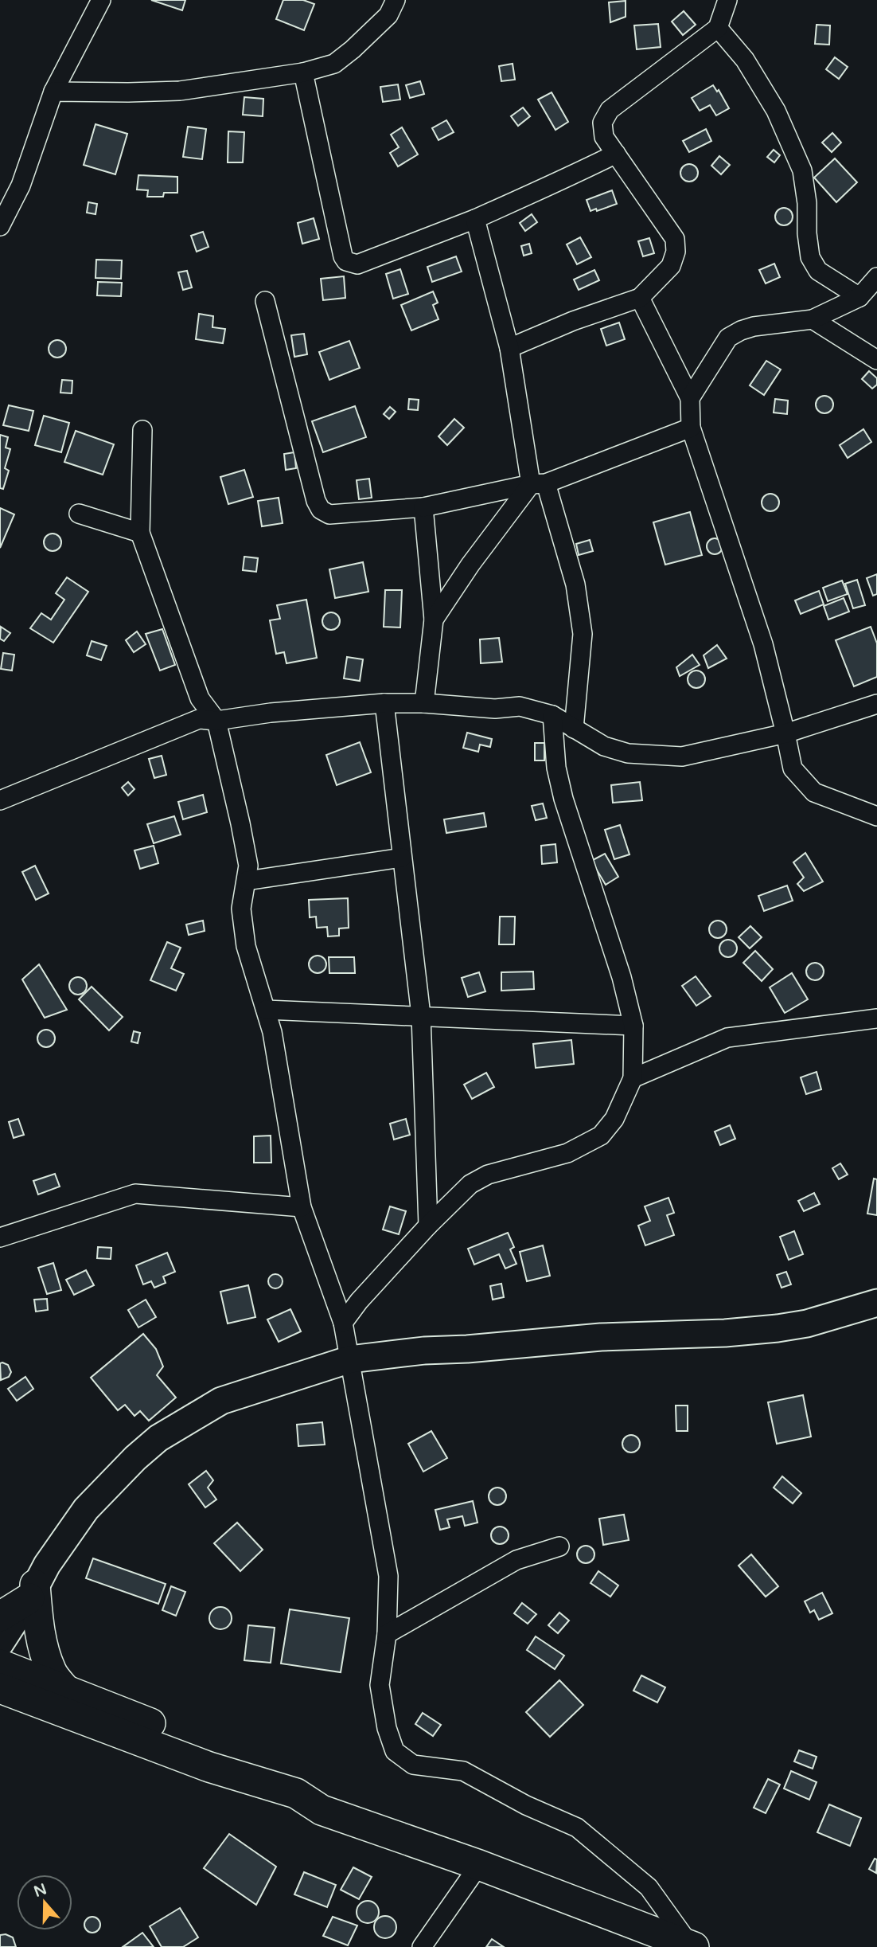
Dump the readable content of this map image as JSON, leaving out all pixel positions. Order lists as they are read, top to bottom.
{
  "north": "top"
}
